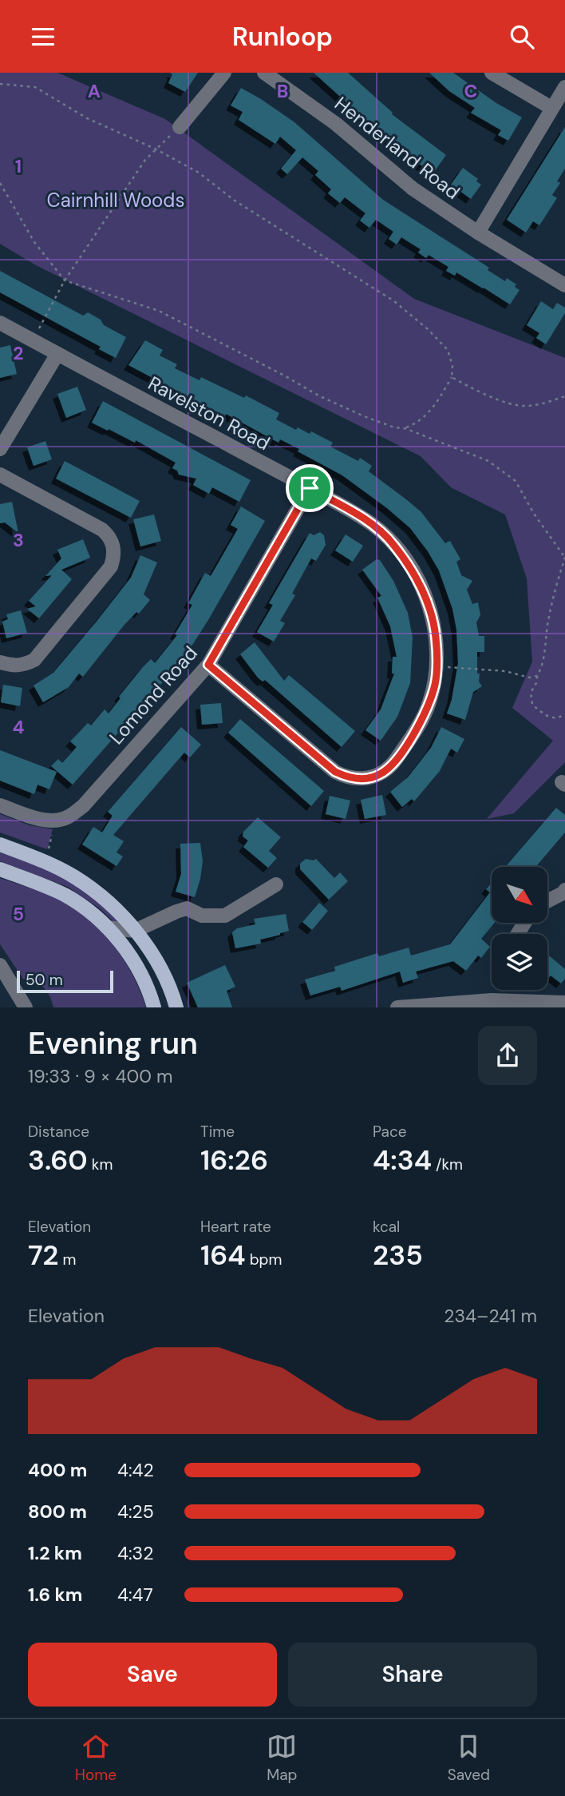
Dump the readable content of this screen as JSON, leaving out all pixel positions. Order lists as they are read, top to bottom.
{
  "streets": {
    "street": ["Henderland Road", "Ravelston Road", "Lomond Road"]
  },
  "crossings": [
    ["Ravelston Road", "Lomond Road"]
  ],
  "parks": ["Cairnhill Woods"],
  "scale_bar": "50 m",
  "north": "bottom right",
  "page": {
    "header": "Runloop",
    "scale": "50 m",
    "heading": ["Evening run", "19:33 · 9 × 400 m"],
    "stats": [
      ["Distance", "3.60 km"],
      ["Time", "16:26"],
      ["Pace", "4:34 /km"],
      ["Elevation", "72 m"],
      ["Heart rate", "164 bpm"],
      ["kcal", "235"]
    ],
    "chart": ["Elevation", "234–241 m"],
    "list": [
      {
        "name": "400 m",
        "note": "4:42"
      },
      {
        "name": "800 m",
        "note": "4:25"
      },
      {
        "name": "1.2 km",
        "note": "4:32"
      },
      {
        "name": "1.6 km",
        "note": "4:47"
      }
    ],
    "buttons": ["Save", "Share"],
    "tabs": ["Home", "Map", "Saved"]
  },
  "grid": {
    "columns": ["A", "B", "C"],
    "rows": [
      "1",
      "2",
      "3",
      "4",
      "5"
    ]
  }
}
